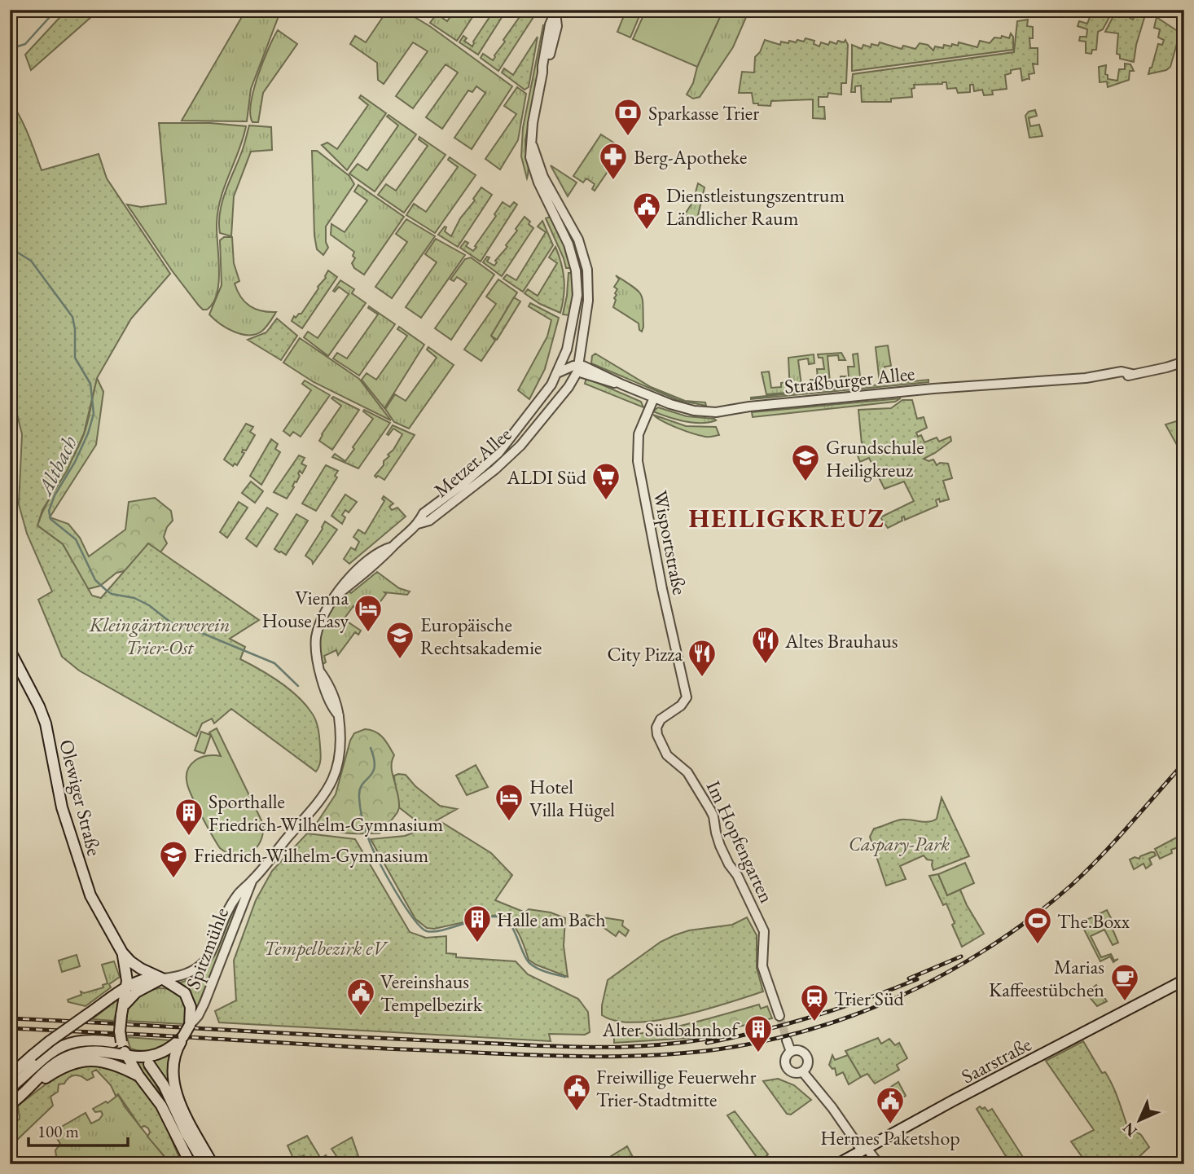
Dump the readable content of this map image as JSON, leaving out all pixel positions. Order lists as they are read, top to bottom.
{
  "streets": {
    "main road": ["Olewiger Straße", "Saarstraße"],
    "street": [
      "Straßburger Allee",
      "Metzer Allee",
      "Wisportstraße",
      "Im Hopfengarten",
      "Spitzmühle"
    ]
  },
  "crossings": [
    ["Straßburger Allee", "Metzer Allee"],
    ["Straßburger Allee", "Wisportstraße"],
    ["Metzer Allee", "Spitzmühle"],
    ["Wisportstraße", "Im Hopfengarten"]
  ],
  "districts": ["HEILIGKREUZ"],
  "water": ["Altbach"],
  "parks": ["Kleingärtnerverein Trier-Ost", "Caspary-Park", "Tempelbezirk eV"],
  "places": {
    "bank": ["Sparkasse Trier"],
    "pharmacy": ["Berg-Apotheke"],
    "public building": [
      "Dienstleistungszentrum Ländlicher Raum",
      "Vereinshaus Tempelbezirk",
      "Freiwillige Feuerwehr Trier-Stadtmitte",
      "Hermes Paketshop"
    ],
    "school or university": ["Grundschule Heiligkreuz", "Europäische Rechtsakademie", "Friedrich-Wilhelm-Gymnasium"],
    "supermarket": ["ALDI Süd"],
    "hotel": ["Vienna House Easy", "Hotel Villa Hügel"],
    "restaurant": ["Altes Brauhaus", "City Pizza"],
    "building": ["Sporthalle Friedrich-Wilhelm-Gymnasium", "Halle am Bach", "Alter Südbahnhof"],
    "sports": ["The.Boxx"],
    "cafe": ["Marias Kaffeestübchen"],
    "station": ["Trier Süd"]
  },
  "scale_bar": "100 m",
  "north": "bottom left"
}
